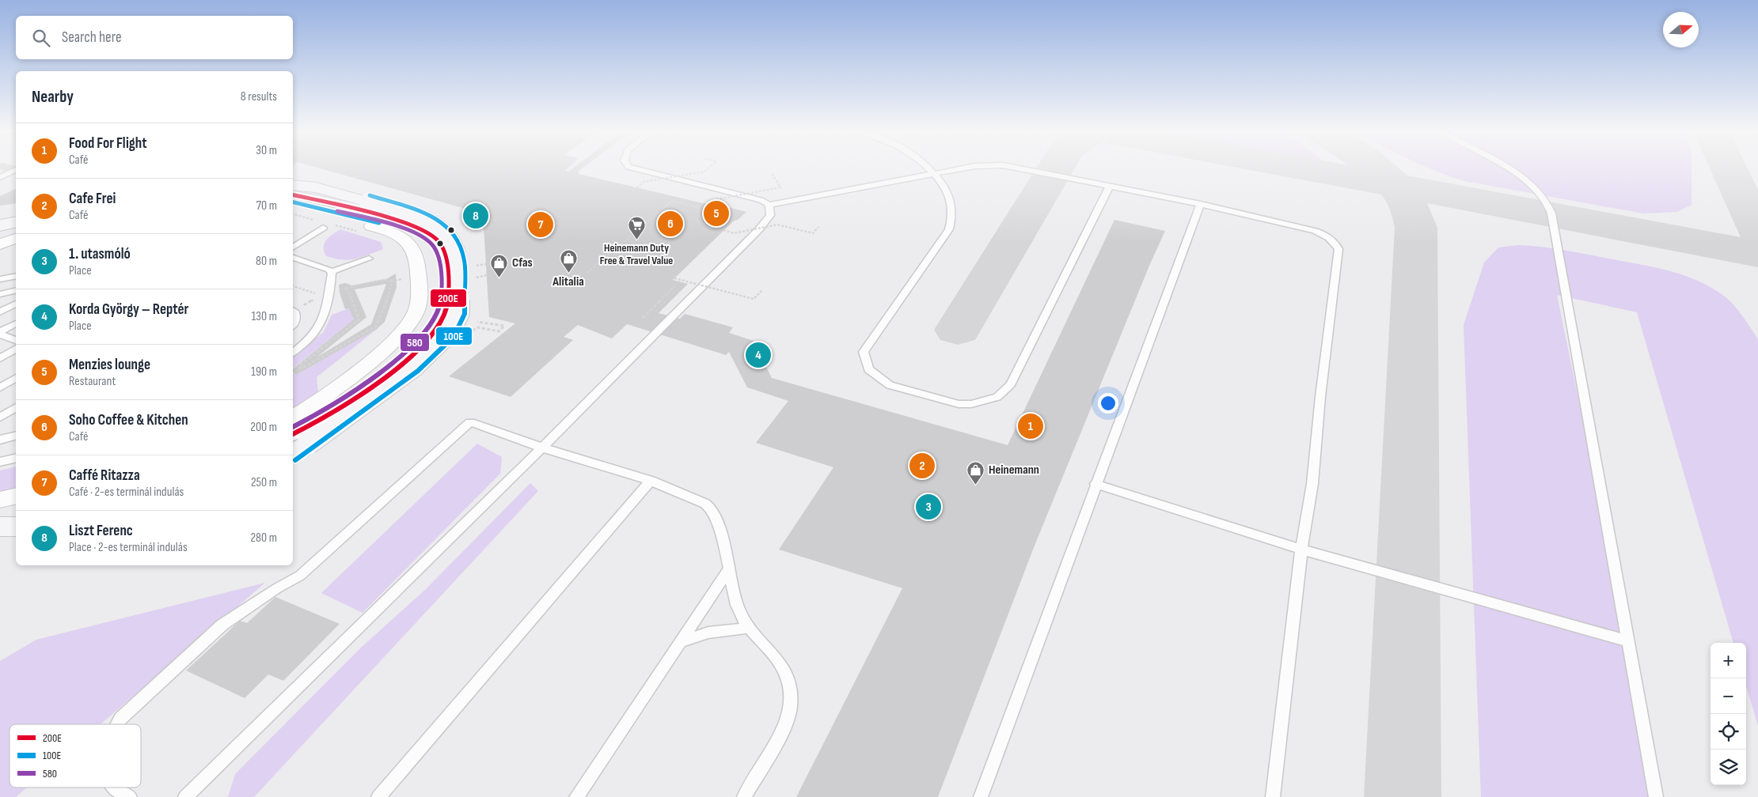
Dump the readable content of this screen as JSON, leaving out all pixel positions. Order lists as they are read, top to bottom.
{
  "places": {
    "supermarket": ["Heinemann Duty Free & Travel Value"],
    "shop": ["Alitalia", "Cfas", "Heinemann"]
  },
  "lines": ["transit line 200E", "transit line 100E", "transit line 580"],
  "legend": ["200E", "100E", "580"],
  "north": "right",
  "page": {
    "search": "Search here",
    "heading": ["Nearby", "8 results"],
    "list": [
      {
        "mark": "1",
        "name": "Food For Flight",
        "note": "Café",
        "value": "30 m"
      },
      {
        "mark": "2",
        "name": "Cafe Frei",
        "note": "Café",
        "value": "70 m"
      },
      {
        "mark": "3",
        "name": "1. utasmóló",
        "note": "Place",
        "value": "80 m"
      },
      {
        "mark": "4",
        "name": "Korda György – Reptér",
        "note": "Place",
        "value": "130 m"
      },
      {
        "mark": "5",
        "name": "Menzies lounge",
        "note": "Restaurant",
        "value": "190 m"
      },
      {
        "mark": "6",
        "name": "Soho Coffee & Kitchen",
        "note": "Café",
        "value": "200 m"
      },
      {
        "mark": "7",
        "name": "Caffé Ritazza",
        "note": "Café · 2-es terminál indulás",
        "value": "250 m"
      },
      {
        "mark": "8",
        "name": "Liszt Ferenc",
        "note": "Place · 2-es terminál indulás",
        "value": "280 m"
      }
    ],
    "pins": [
      "5",
      "8",
      "6",
      "7",
      "4",
      "1",
      "2",
      "3"
    ],
    "map_buttons": ["+", "−"]
  }
}
